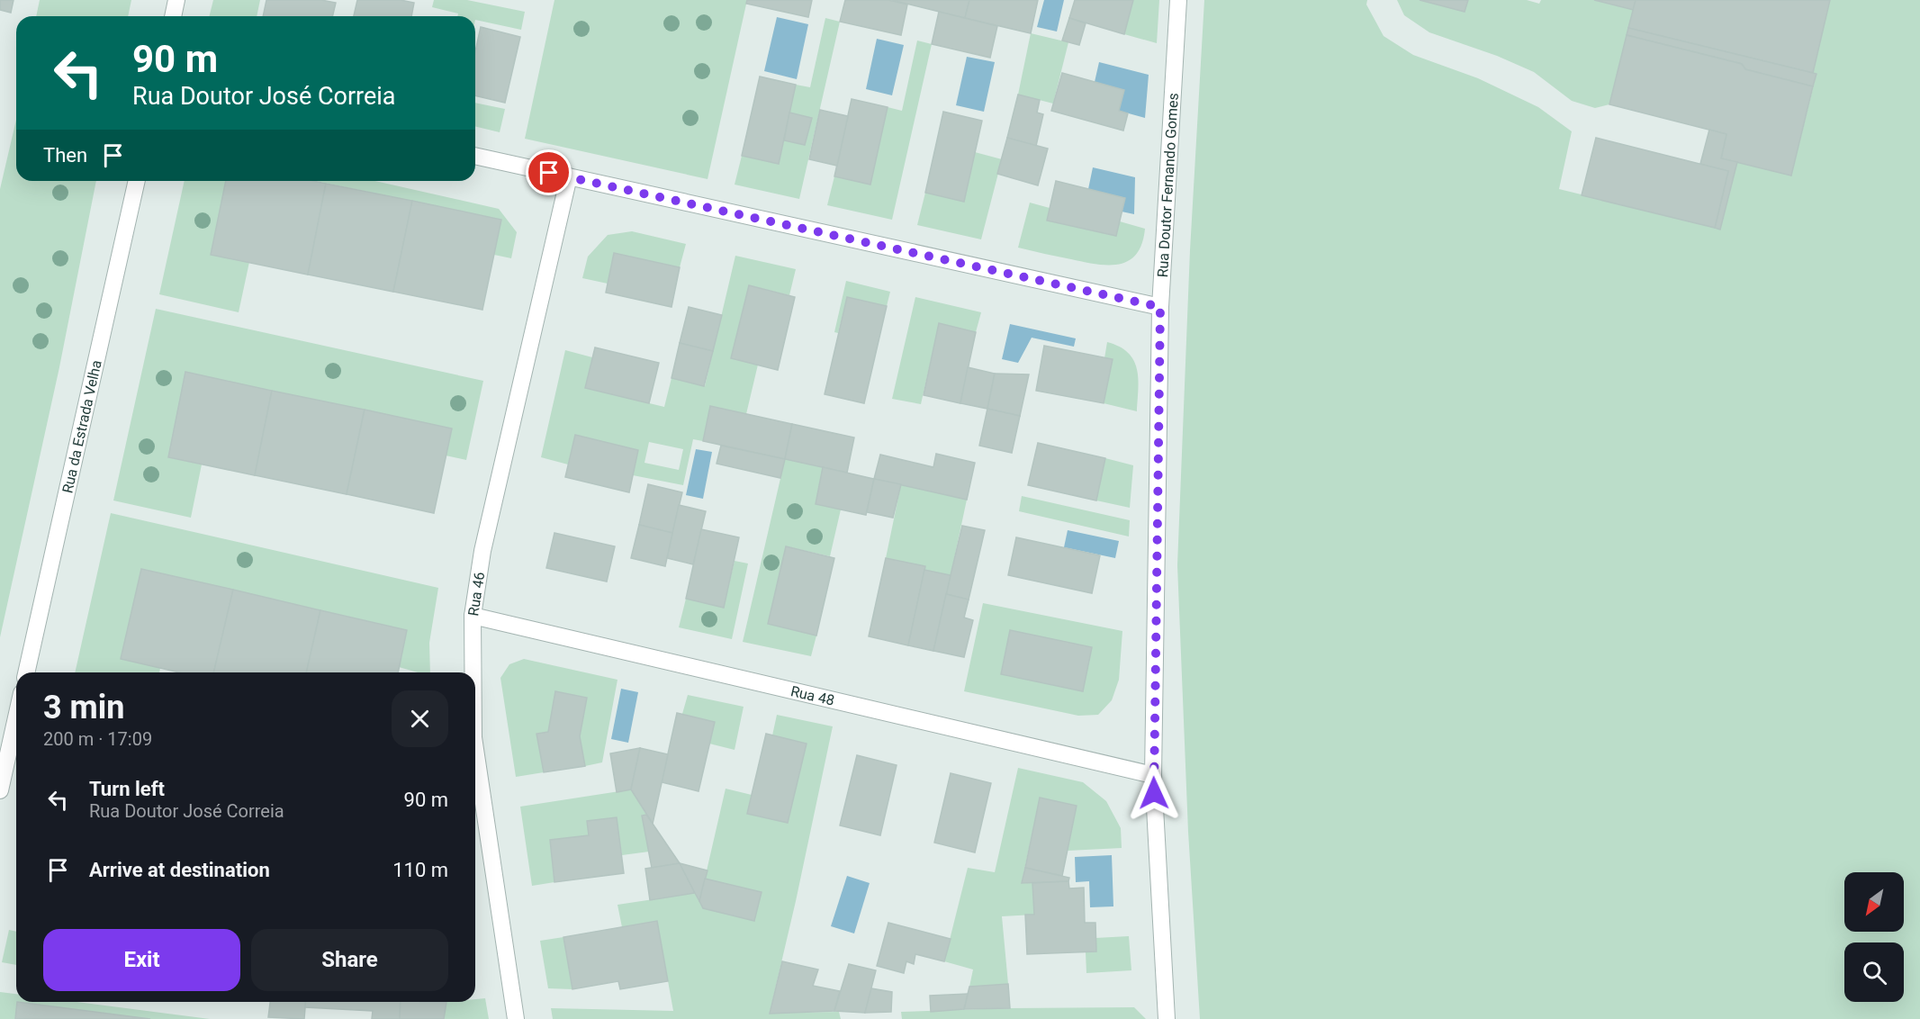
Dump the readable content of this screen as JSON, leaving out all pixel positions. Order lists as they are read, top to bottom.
{
  "streets": {
    "street": [
      "Rua Doutor Fernando Gomes",
      "Rua da Estrada Velha",
      "Rua 46",
      "Rua 48"
    ]
  },
  "crossings": [
    ["Rua Doutor Fernando Gomes", "Rua 48"],
    ["Rua 46", "Rua 48"]
  ],
  "north": "bottom left",
  "page": {
    "turn": ["90 m", "Rua Doutor José Correia"],
    "then": "Then",
    "heading": ["3 min", "200 m · 17:09"],
    "list": [
      {
        "name": "Turn left",
        "note": "Rua Doutor José Correia",
        "value": "90 m"
      },
      {
        "name": "Arrive at destination",
        "value": "110 m"
      }
    ],
    "buttons": ["Exit", "Share"]
  }
}
